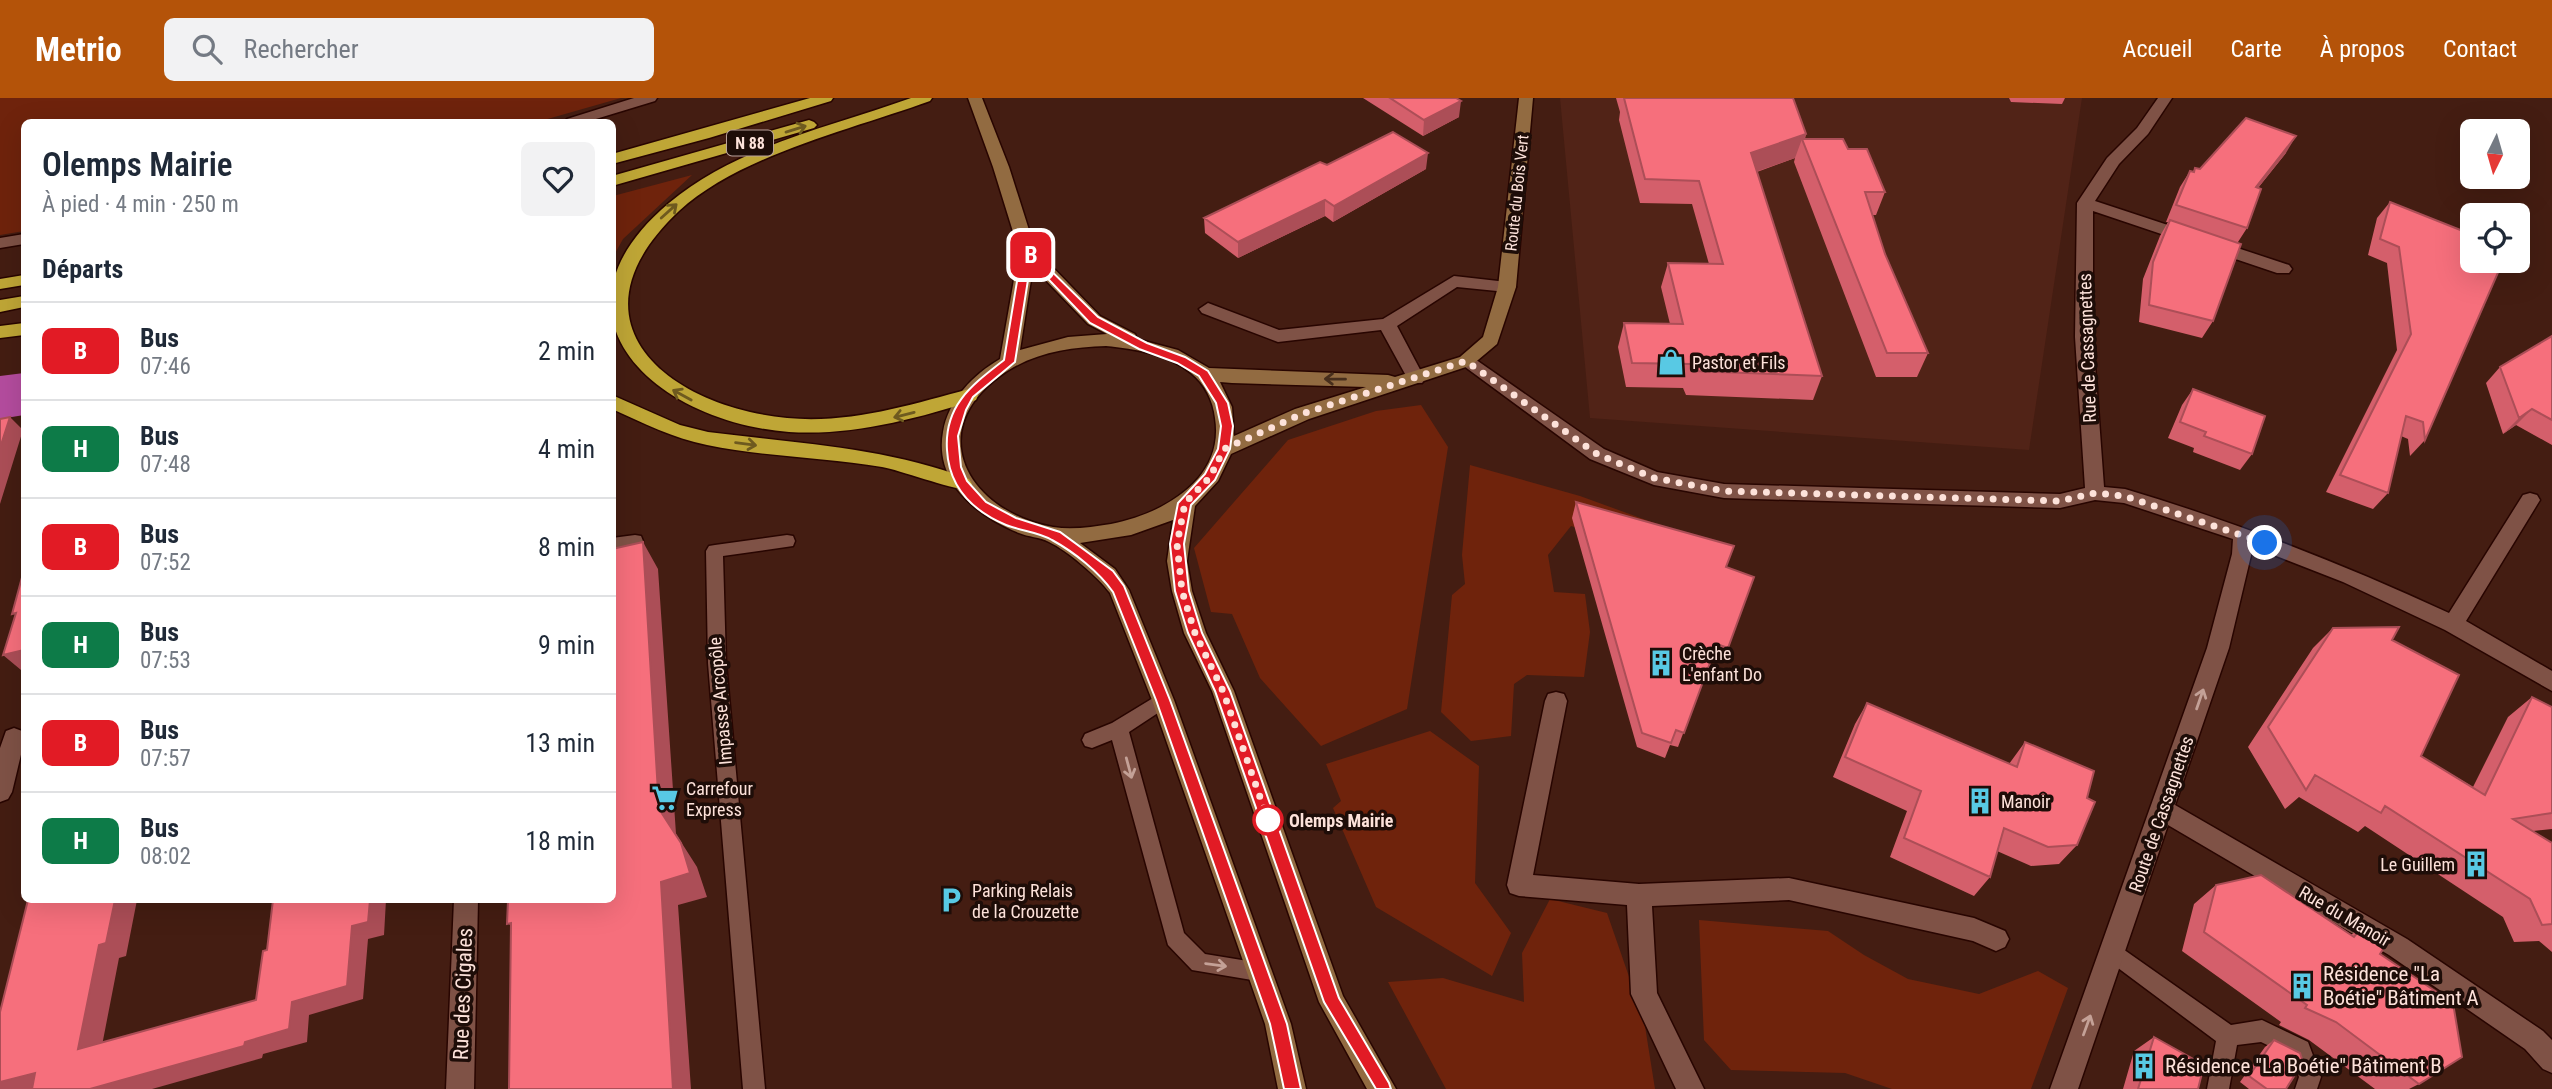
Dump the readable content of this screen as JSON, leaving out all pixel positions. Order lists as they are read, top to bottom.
{
  "streets": {
    "highway": ["N 88"],
    "street": [
      "Route du Bois Vert",
      "Rue de Cassagnettes",
      "Route de Cassagnettes",
      "Rue du Manoir",
      "Rue des Cigales"
    ],
    "lane": ["Impasse Arcopôle"]
  },
  "crossings": [
    ["Route de Cassagnettes", "Rue du Manoir"]
  ],
  "one_way": ["Route de Cassagnettes"],
  "places": {
    "shop": ["Pastor et Fils"],
    "building": [
      "Crèche L'enfant Do",
      "Manoir",
      "Le Guillem",
      "Résidence \"La Boétie\" Bâtiment A",
      "Résidence \"La Boétie\" Bâtiment B"
    ],
    "supermarket": ["Carrefour Express"],
    "other": ["Olemps Mairie"],
    "parking": ["Parking Relais de la Crouzette"]
  },
  "lines": ["bus line B"],
  "north": "bottom",
  "page": {
    "header": "Metrio",
    "search": "Rechercher",
    "nav": [
      "Accueil",
      "Carte",
      "À propos",
      "Contact"
    ],
    "on_map": "B",
    "heading": [
      ["Olemps Mairie", "À pied · 4 min · 250 m"],
      "Départs"
    ],
    "list": [
      {
        "mark": "B",
        "name": "Bus",
        "note": "07:46",
        "value": "2 min"
      },
      {
        "mark": "H",
        "name": "Bus",
        "note": "07:48",
        "value": "4 min"
      },
      {
        "mark": "B",
        "name": "Bus",
        "note": "07:52",
        "value": "8 min"
      },
      {
        "mark": "H",
        "name": "Bus",
        "note": "07:53",
        "value": "9 min"
      },
      {
        "mark": "B",
        "name": "Bus",
        "note": "07:57",
        "value": "13 min"
      },
      {
        "mark": "H",
        "name": "Bus",
        "note": "08:02",
        "value": "18 min"
      }
    ]
  }
}
